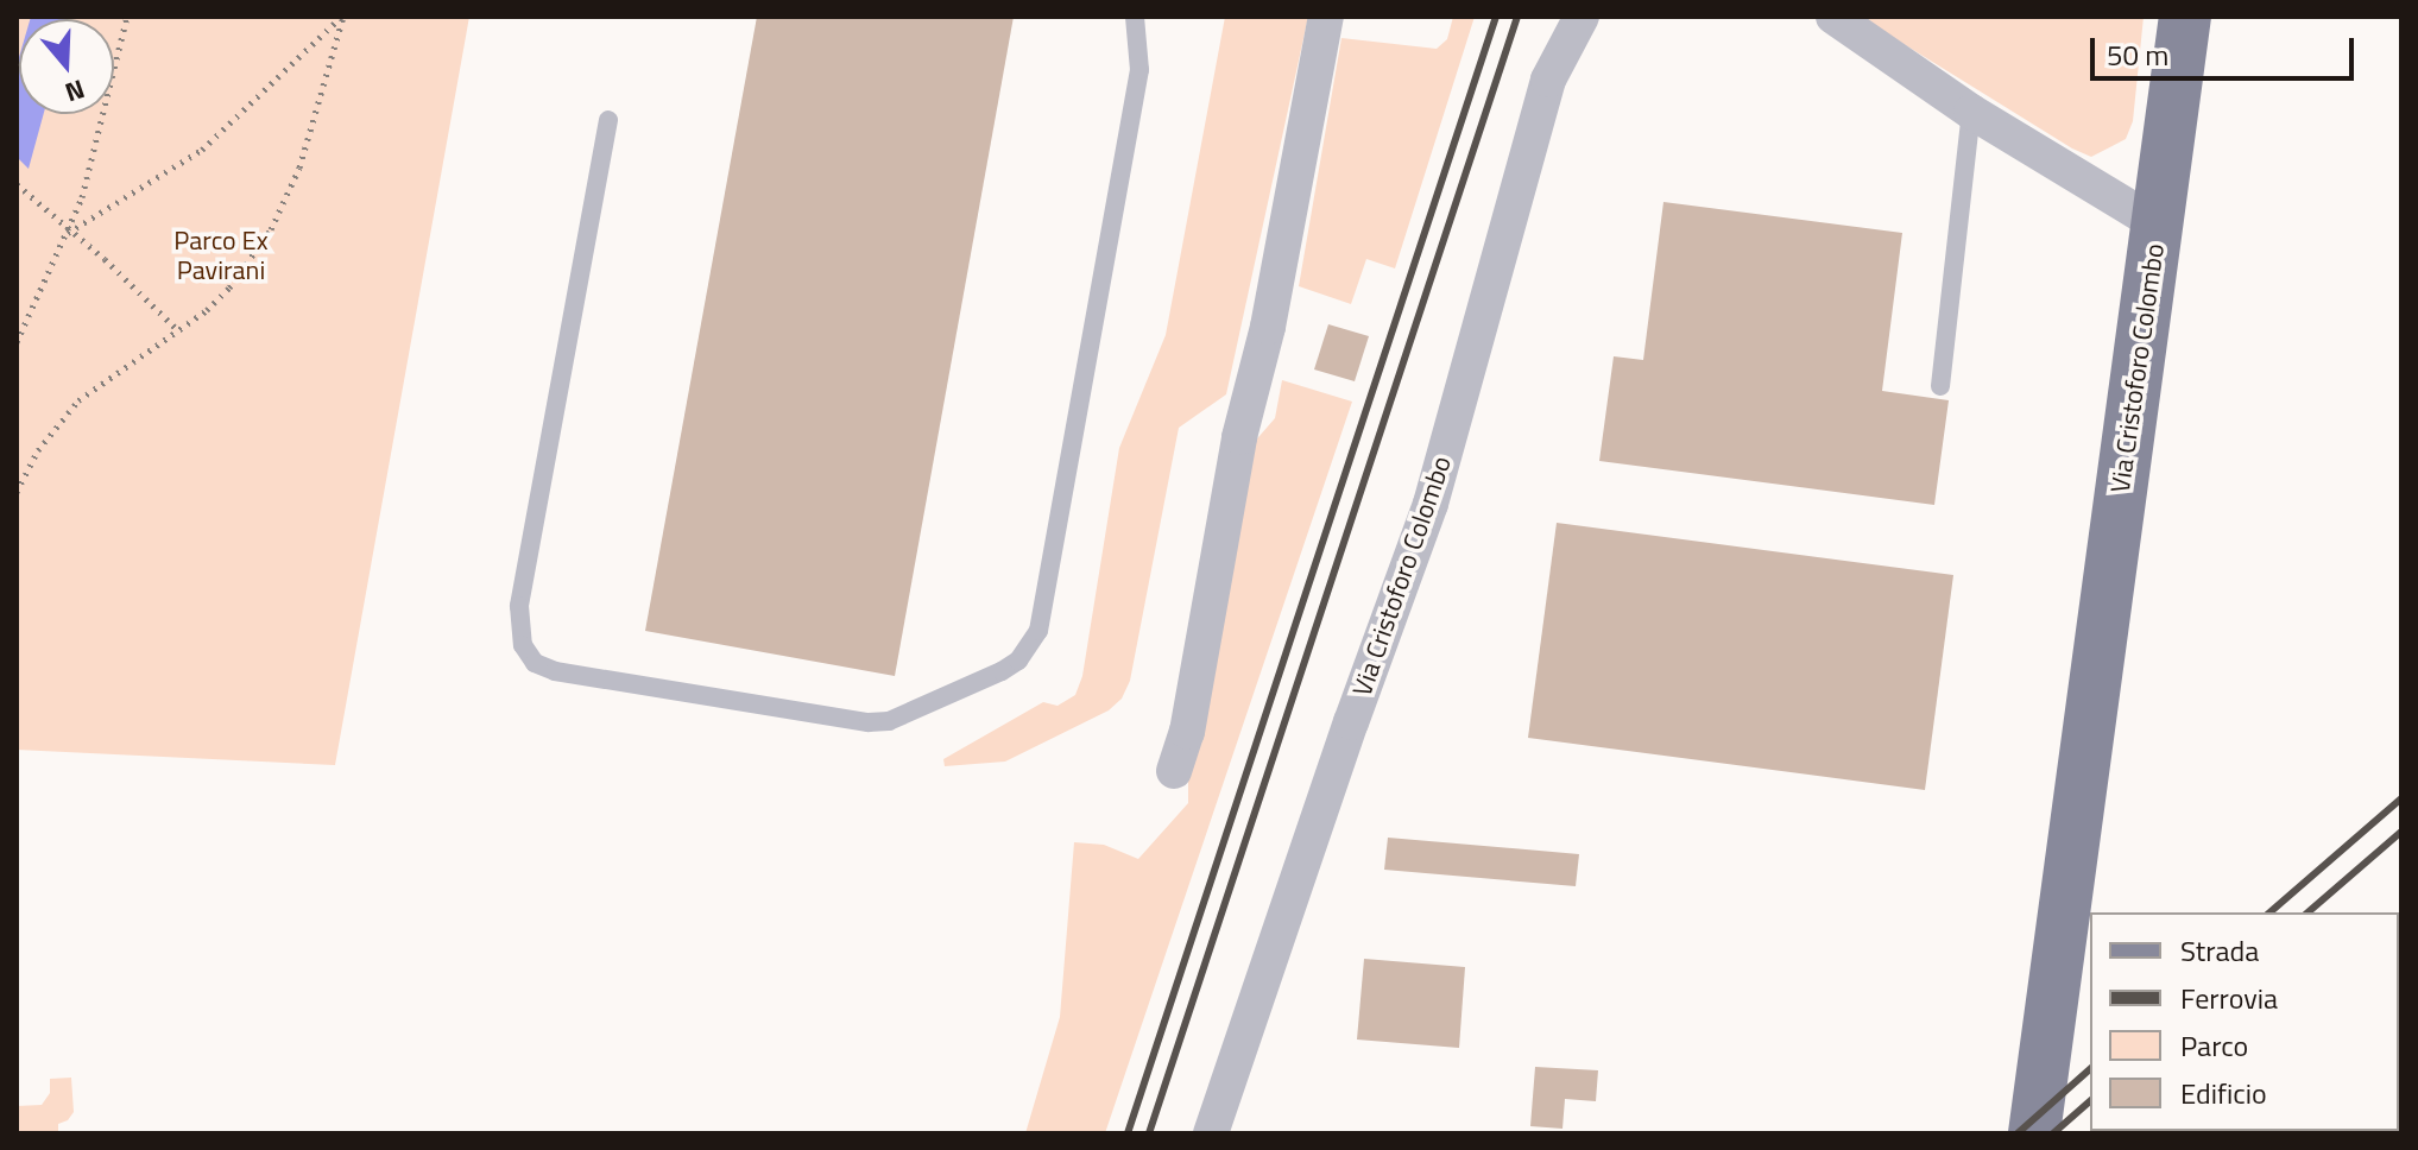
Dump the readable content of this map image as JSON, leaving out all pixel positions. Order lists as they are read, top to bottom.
{
  "streets": {
    "main road": ["Via Cristoforo Colombo"]
  },
  "parks": ["Parco Ex Pavirani"],
  "legend": [
    "Strada",
    "Ferrovia",
    "Parco",
    "Edificio"
  ],
  "scale_bar": "50 m",
  "north": "bottom"
}
